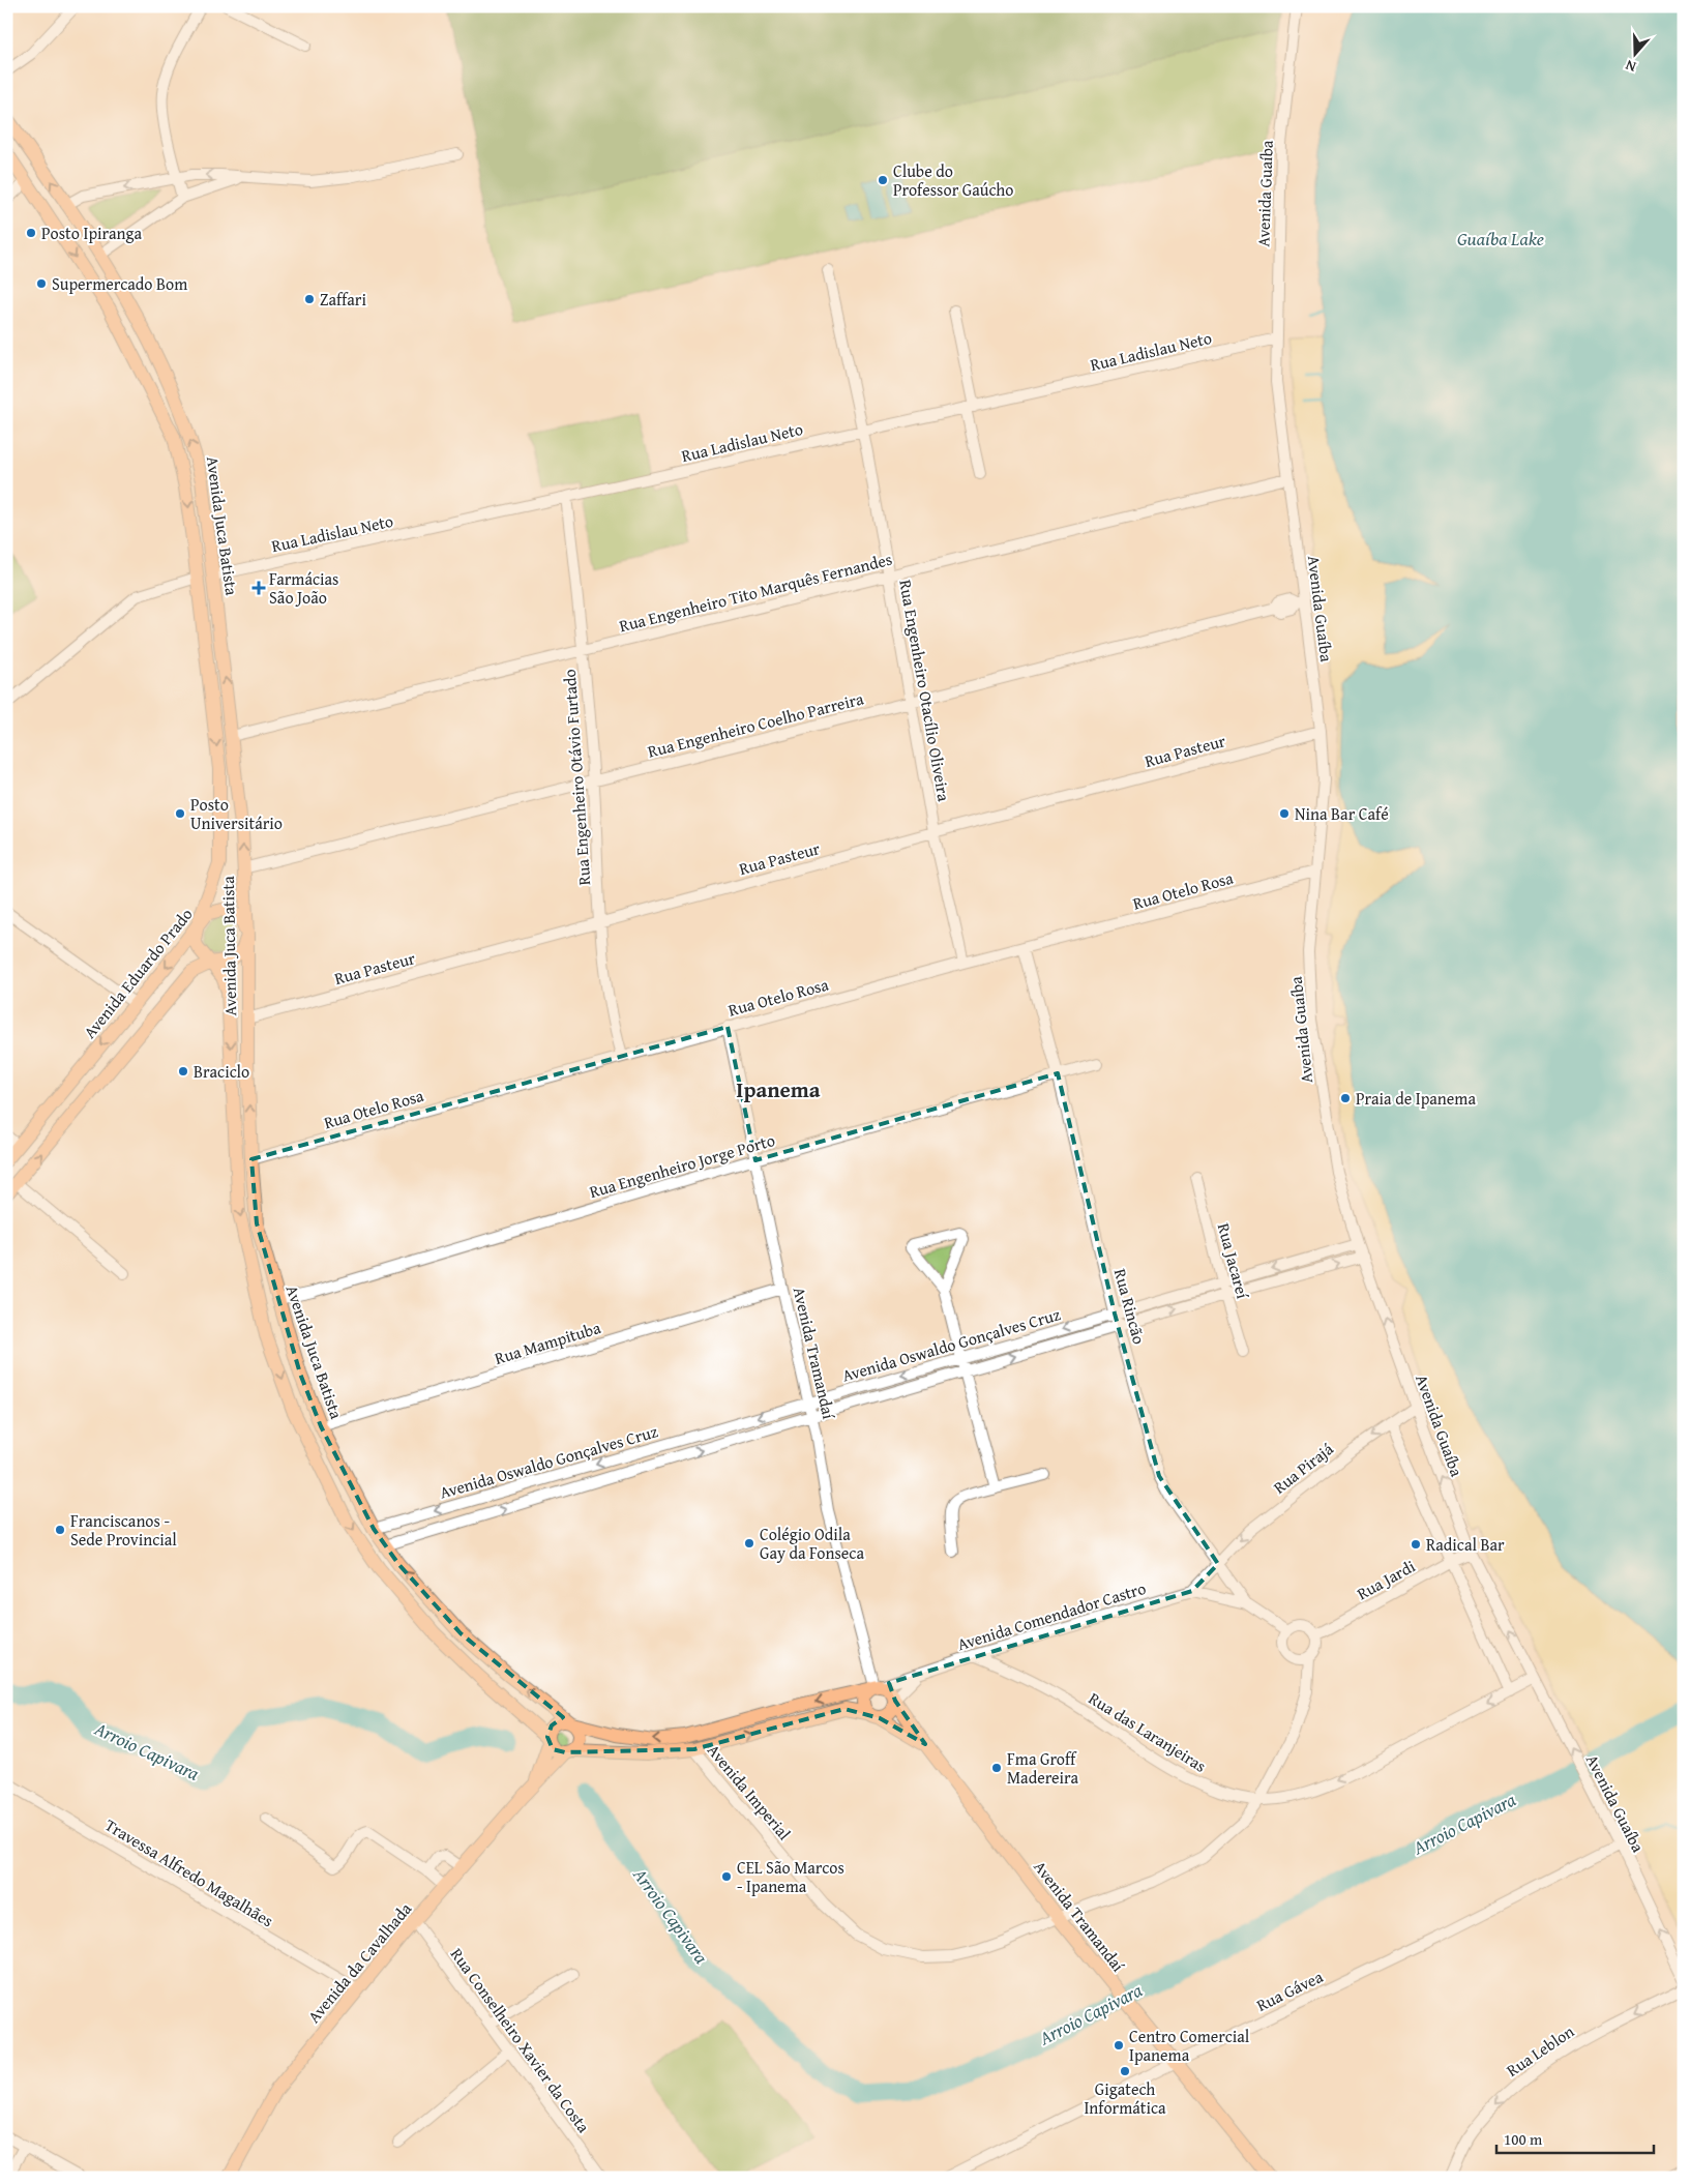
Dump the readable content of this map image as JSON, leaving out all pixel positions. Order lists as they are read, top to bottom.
{
  "streets": {
    "main road": [
      "Avenida Juca Batista",
      "Avenida Eduardo Prado",
      "Avenida Tramandaí",
      "Avenida Comendador Castro",
      "Avenida da Cavalhada"
    ],
    "street": [
      "Avenida Guaíba",
      "Rua Ladislau Neto",
      "Rua Engenheiro Tito Marquês Fernandes",
      "Rua Engenheiro Otacílio Oliveira",
      "Rua Engenheiro Coelho Parreira",
      "Rua Pasteur",
      "Rua Engenheiro Otávio Furtado",
      "Rua Otelo Rosa",
      "Rua Engenheiro Jorge Porto",
      "Rua Jacareí",
      "Rua Rincão",
      "Rua Mampituba",
      "Avenida Oswaldo Gonçalves Cruz",
      "Rua Pirajá",
      "Rua Jardi",
      "Rua das Laranjeiras",
      "Avenida Imperial",
      "Travessa Alfredo Magalhães",
      "Rua Gávea",
      "Rua Conselheiro Xavier da Costa",
      "Rua Leblon"
    ]
  },
  "crossings": [
    ["Avenida Guaíba", "Rua Ladislau Neto"],
    ["Avenida Guaíba", "Rua Engenheiro Tito Marquês Fernandes"],
    ["Avenida Guaíba", "Rua Engenheiro Coelho Parreira"],
    ["Avenida Guaíba", "Rua Pasteur"],
    ["Avenida Guaíba", "Rua Otelo Rosa"],
    ["Avenida Guaíba", "Avenida Oswaldo Gonçalves Cruz"],
    ["Avenida Guaíba", "Rua Pirajá"],
    ["Avenida Guaíba", "Rua Jardi"],
    ["Avenida Guaíba", "Rua das Laranjeiras"],
    ["Avenida Guaíba", "Rua Gávea"],
    ["Rua Ladislau Neto", "Avenida Juca Batista"],
    ["Rua Ladislau Neto", "Rua Engenheiro Otacílio Oliveira"],
    ["Rua Ladislau Neto", "Rua Engenheiro Otávio Furtado"],
    ["Avenida Juca Batista", "Rua Engenheiro Tito Marquês Fernandes"],
    ["Avenida Juca Batista", "Rua Engenheiro Coelho Parreira"],
    ["Avenida Juca Batista", "Rua Pasteur"],
    ["Avenida Juca Batista", "Rua Otelo Rosa"],
    ["Avenida Juca Batista", "Avenida Eduardo Prado"],
    ["Avenida Juca Batista", "Rua Engenheiro Jorge Porto"],
    ["Avenida Juca Batista", "Rua Mampituba"],
    ["Avenida Juca Batista", "Avenida Oswaldo Gonçalves Cruz"],
    ["Avenida Juca Batista", "Avenida Comendador Castro"],
    ["Avenida Juca Batista", "Avenida da Cavalhada"],
    ["Rua Engenheiro Tito Marquês Fernandes", "Rua Engenheiro Otacílio Oliveira"],
    ["Rua Engenheiro Tito Marquês Fernandes", "Rua Engenheiro Otávio Furtado"],
    ["Rua Engenheiro Otacílio Oliveira", "Rua Engenheiro Coelho Parreira"],
    ["Rua Engenheiro Otacílio Oliveira", "Rua Pasteur"],
    ["Rua Engenheiro Otacílio Oliveira", "Rua Otelo Rosa"],
    ["Rua Engenheiro Coelho Parreira", "Rua Engenheiro Otávio Furtado"],
    ["Rua Pasteur", "Rua Engenheiro Otávio Furtado"],
    ["Rua Engenheiro Otávio Furtado", "Rua Otelo Rosa"],
    ["Rua Otelo Rosa", "Rua Rincão"],
    ["Rua Otelo Rosa", "Avenida Tramandaí"],
    ["Rua Engenheiro Jorge Porto", "Rua Rincão"],
    ["Rua Engenheiro Jorge Porto", "Avenida Tramandaí"],
    ["Rua Jacareí", "Avenida Oswaldo Gonçalves Cruz"],
    ["Rua Rincão", "Avenida Oswaldo Gonçalves Cruz"],
    ["Rua Rincão", "Rua Pirajá"],
    ["Rua Rincão", "Rua Jardi"],
    ["Rua Rincão", "Avenida Comendador Castro"],
    ["Rua Rincão", "Avenida Imperial"],
    ["Rua Mampituba", "Avenida Tramandaí"],
    ["Avenida Oswaldo Gonçalves Cruz", "Avenida Tramandaí"],
    ["Avenida Tramandaí", "Avenida Comendador Castro"],
    ["Avenida Tramandaí", "Avenida Imperial"],
    ["Avenida Tramandaí", "Rua Gávea"],
    ["Rua Pirajá", "Avenida Comendador Castro"],
    ["Rua Jardi", "Avenida Imperial"],
    ["Avenida Comendador Castro", "Rua das Laranjeiras"],
    ["Avenida Comendador Castro", "Avenida da Cavalhada"],
    ["Rua das Laranjeiras", "Avenida Imperial"],
    ["Travessa Alfredo Magalhães", "Avenida da Cavalhada"],
    ["Avenida da Cavalhada", "Rua Conselheiro Xavier da Costa"]
  ],
  "one_way": [
    "Rua Pirajá",
    "Avenida Comendador Castro",
    "Rua das Laranjeiras",
    "Rua Leblon"
  ],
  "districts": ["Ipanema"],
  "water": ["Guaíba Lake", "Arroio Capivara"],
  "places": {
    "other": [
      "Clube do Professor Gaúcho",
      "Posto Ipiranga",
      "Supermercado Bom",
      "Zaffari",
      "Posto Universitário",
      "Nina Bar Café",
      "Braciclo",
      "Praia de Ipanema",
      "Franciscanos - Sede Provincial",
      "Colégio Odila Gay da Fonseca",
      "Radical Bar",
      "Fma Groff Madereira",
      "CEL São Marcos - Ipanema",
      "Centro Comercial Ipanema",
      "Gigatech Informática"
    ],
    "health": ["Farmácias São João"]
  },
  "scale_bar": "100 m",
  "north": "bottom"
}
